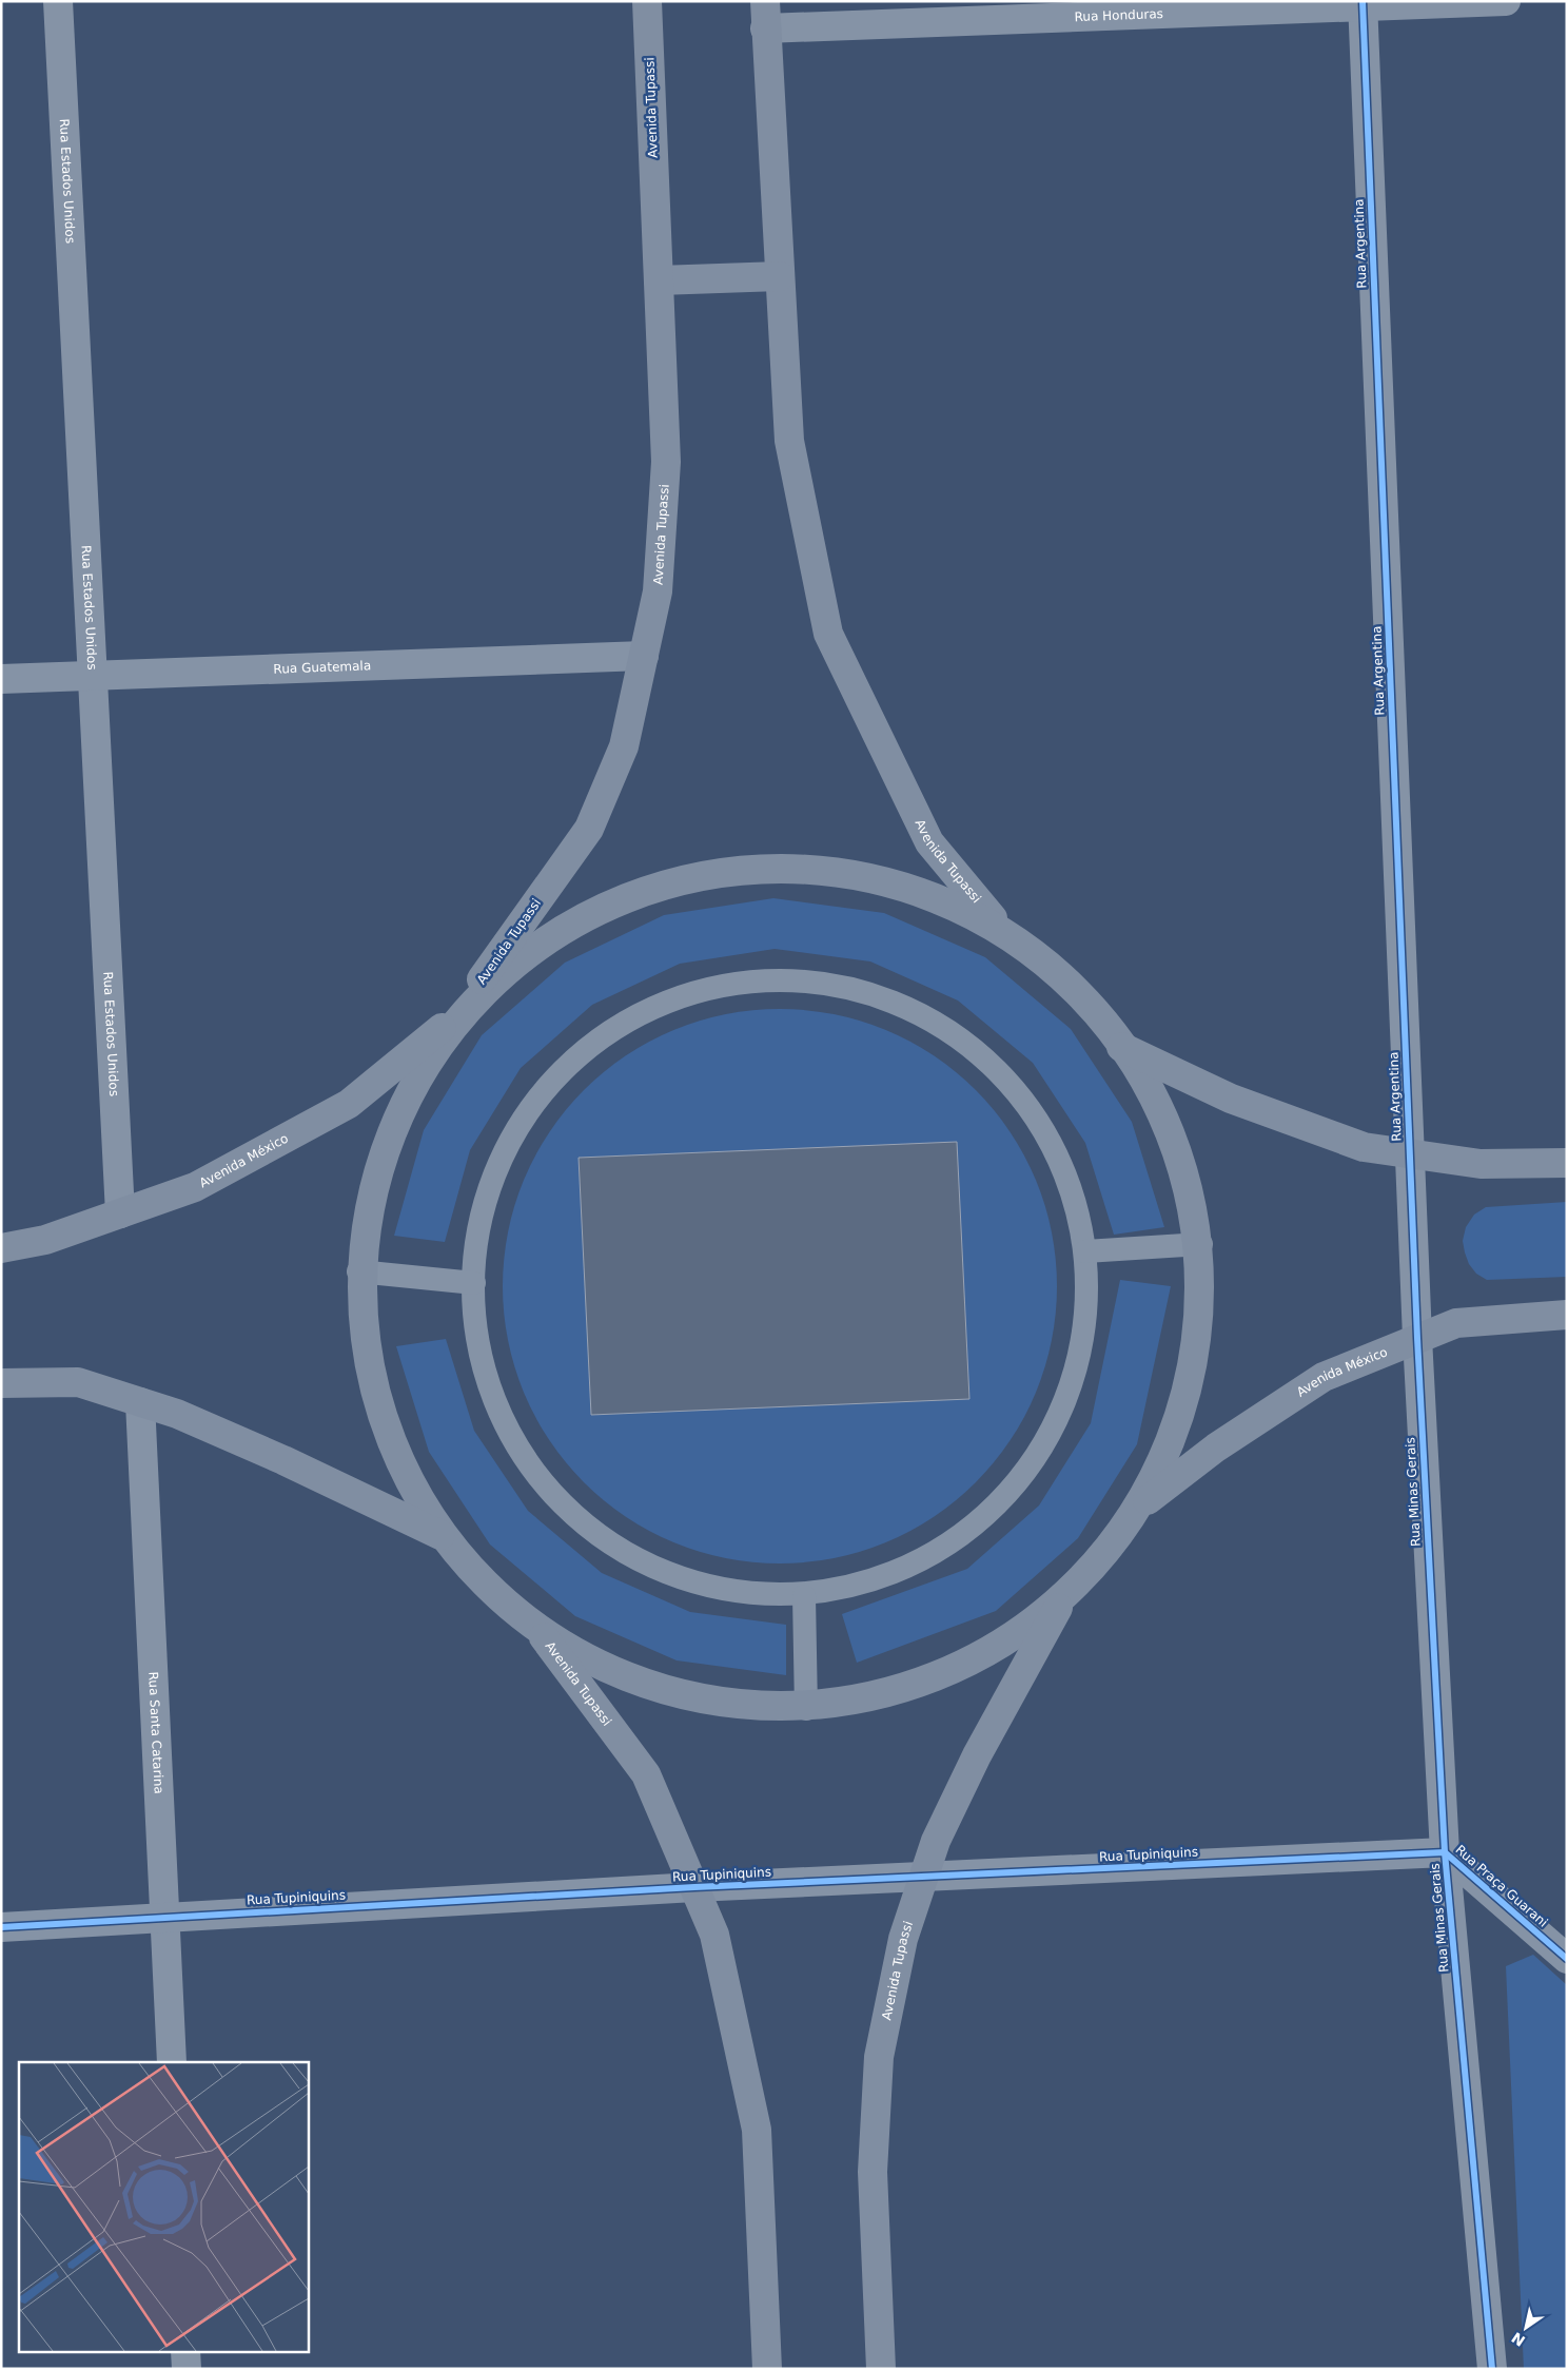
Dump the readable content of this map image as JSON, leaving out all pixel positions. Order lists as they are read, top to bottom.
{
  "streets": {
    "main road": ["Avenida Tupassi", "Avenida México"],
    "street": [
      "Rua Honduras",
      "Rua Estados Unidos",
      "Rua Argentina",
      "Rua Guatemala",
      "Rua Minas Gerais",
      "Rua Santa Catarina",
      "Rua Tupiniquins",
      "Rua Praça Guarani"
    ]
  },
  "crossings": [
    ["Rua Honduras", "Avenida Tupassi"],
    ["Rua Honduras", "Rua Argentina"],
    ["Avenida Tupassi", "Rua Guatemala"],
    ["Avenida Tupassi", "Avenida México"],
    ["Avenida Tupassi", "Rua Tupiniquins"],
    ["Rua Estados Unidos", "Rua Guatemala"],
    ["Rua Estados Unidos", "Avenida México"],
    ["Rua Argentina", "Avenida México"],
    ["Rua Argentina", "Rua Minas Gerais"],
    ["Avenida México", "Rua Minas Gerais"],
    ["Rua Minas Gerais", "Rua Tupiniquins"],
    ["Rua Minas Gerais", "Rua Praça Guarani"],
    ["Rua Santa Catarina", "Rua Tupiniquins"],
    ["Rua Tupiniquins", "Rua Praça Guarani"]
  ],
  "north": "bottom left"
}
